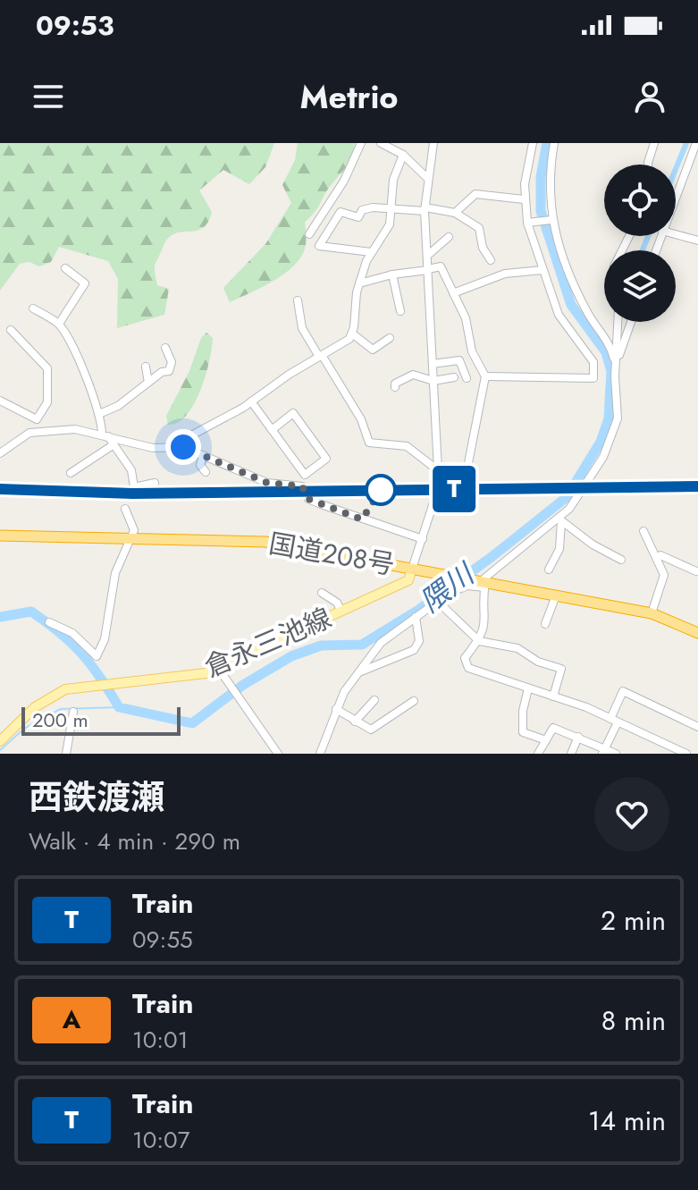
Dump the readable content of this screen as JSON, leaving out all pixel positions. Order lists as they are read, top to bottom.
{
  "streets": {
    "highway": ["国道208号"],
    "main road": ["倉永三池線"]
  },
  "crossings": [
    ["国道208号", "倉永三池線"]
  ],
  "water": ["隈川"],
  "scale_bar": "200 m",
  "page": {
    "status": "09:53",
    "header": "Metrio",
    "on_map": "T",
    "scale": "200 m",
    "heading": ["西鉄渡瀬", "Walk · 4 min · 290 m"],
    "list": [
      {
        "mark": "T",
        "name": "Train",
        "note": "09:55",
        "value": "2 min"
      },
      {
        "mark": "A",
        "name": "Train",
        "note": "10:01",
        "value": "8 min"
      },
      {
        "mark": "T",
        "name": "Train",
        "note": "10:07",
        "value": "14 min"
      }
    ]
  }
}
